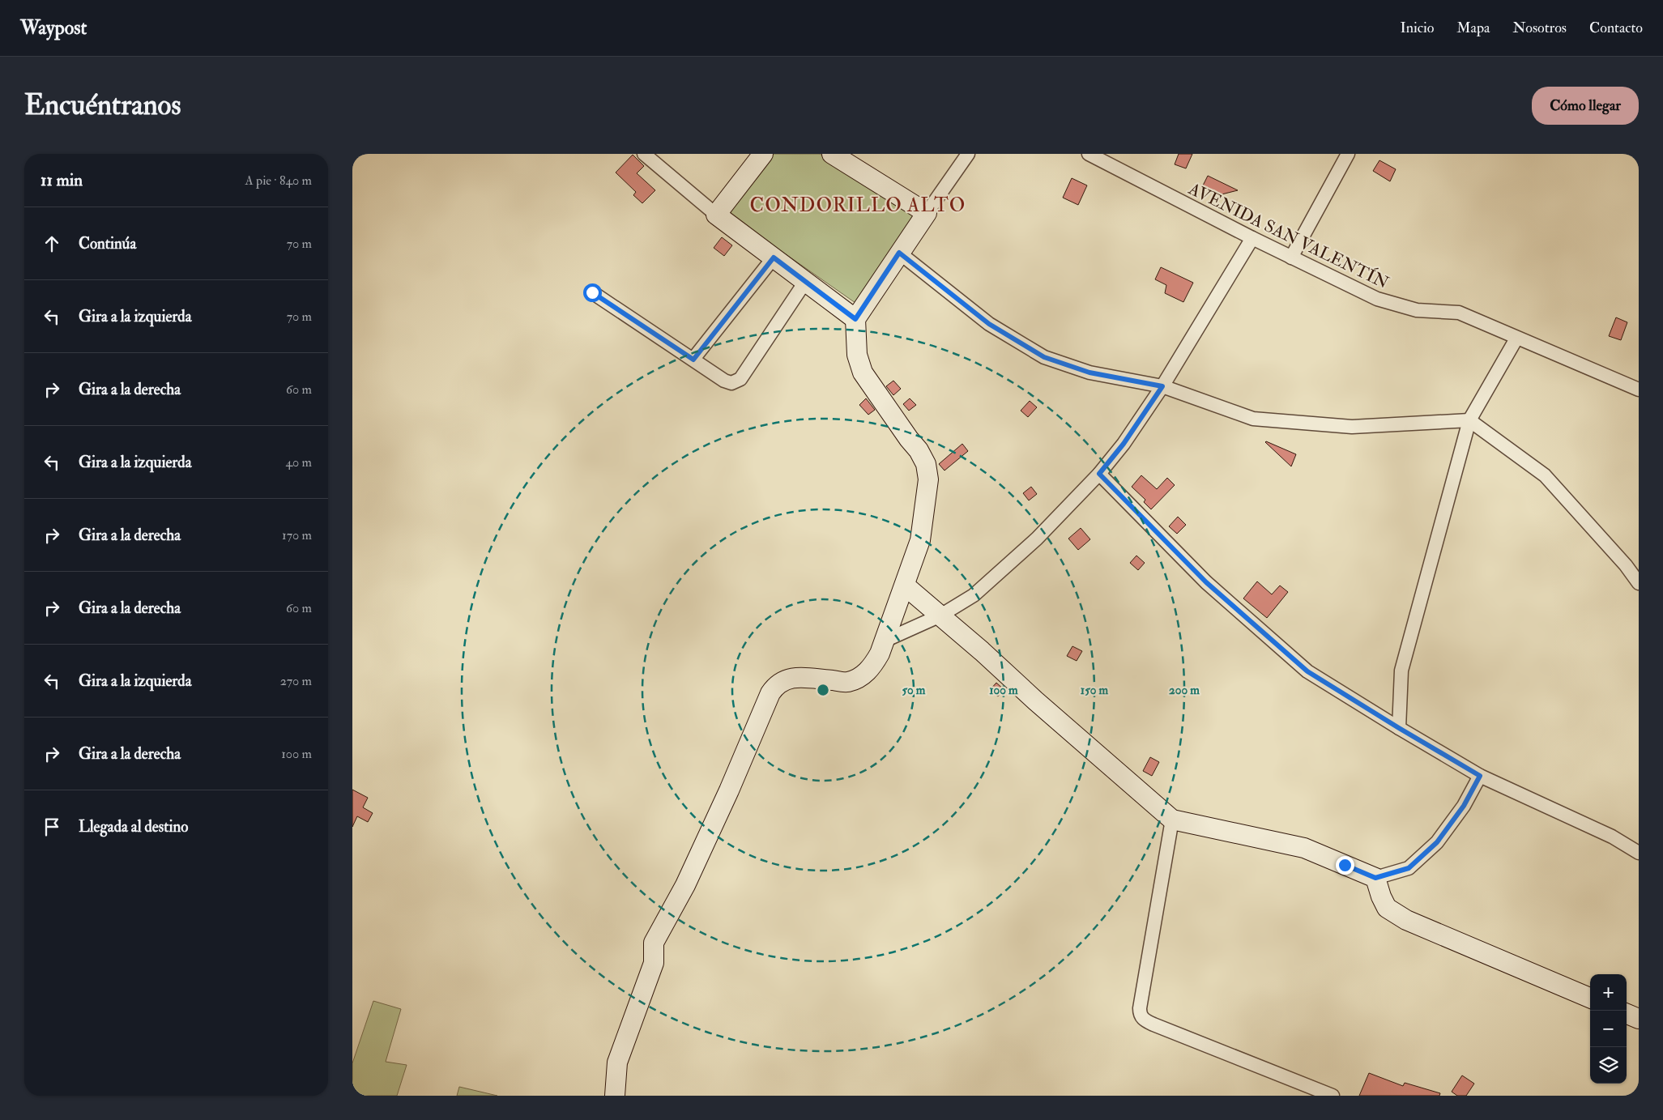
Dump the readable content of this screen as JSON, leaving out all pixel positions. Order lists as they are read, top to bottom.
{
  "streets": {
    "street": ["AVENIDA SAN VALENTÍN"]
  },
  "districts": ["CONDORILLO ALTO"],
  "page": {
    "header": "Waypost",
    "nav": [
      "Inicio",
      "Mapa",
      "Nosotros",
      "Contacto"
    ],
    "buttons": "Cómo llegar",
    "title": "Encuéntranos",
    "heading": ["11 min", "A pie · 840 m"],
    "list": [
      ["Continúa", "70 m"],
      ["Gira a la izquierda", "70 m"],
      ["Gira a la derecha", "60 m"],
      ["Gira a la izquierda", "40 m"],
      ["Gira a la derecha", "170 m"],
      ["Gira a la derecha", "60 m"],
      ["Gira a la izquierda", "270 m"],
      ["Gira a la derecha", "100 m"],
      "Llegada al destino"
    ],
    "map_buttons": ["+", "−"]
  },
  "rings": [
    "50 m",
    "100 m",
    "150 m",
    "200 m"
  ]
}
